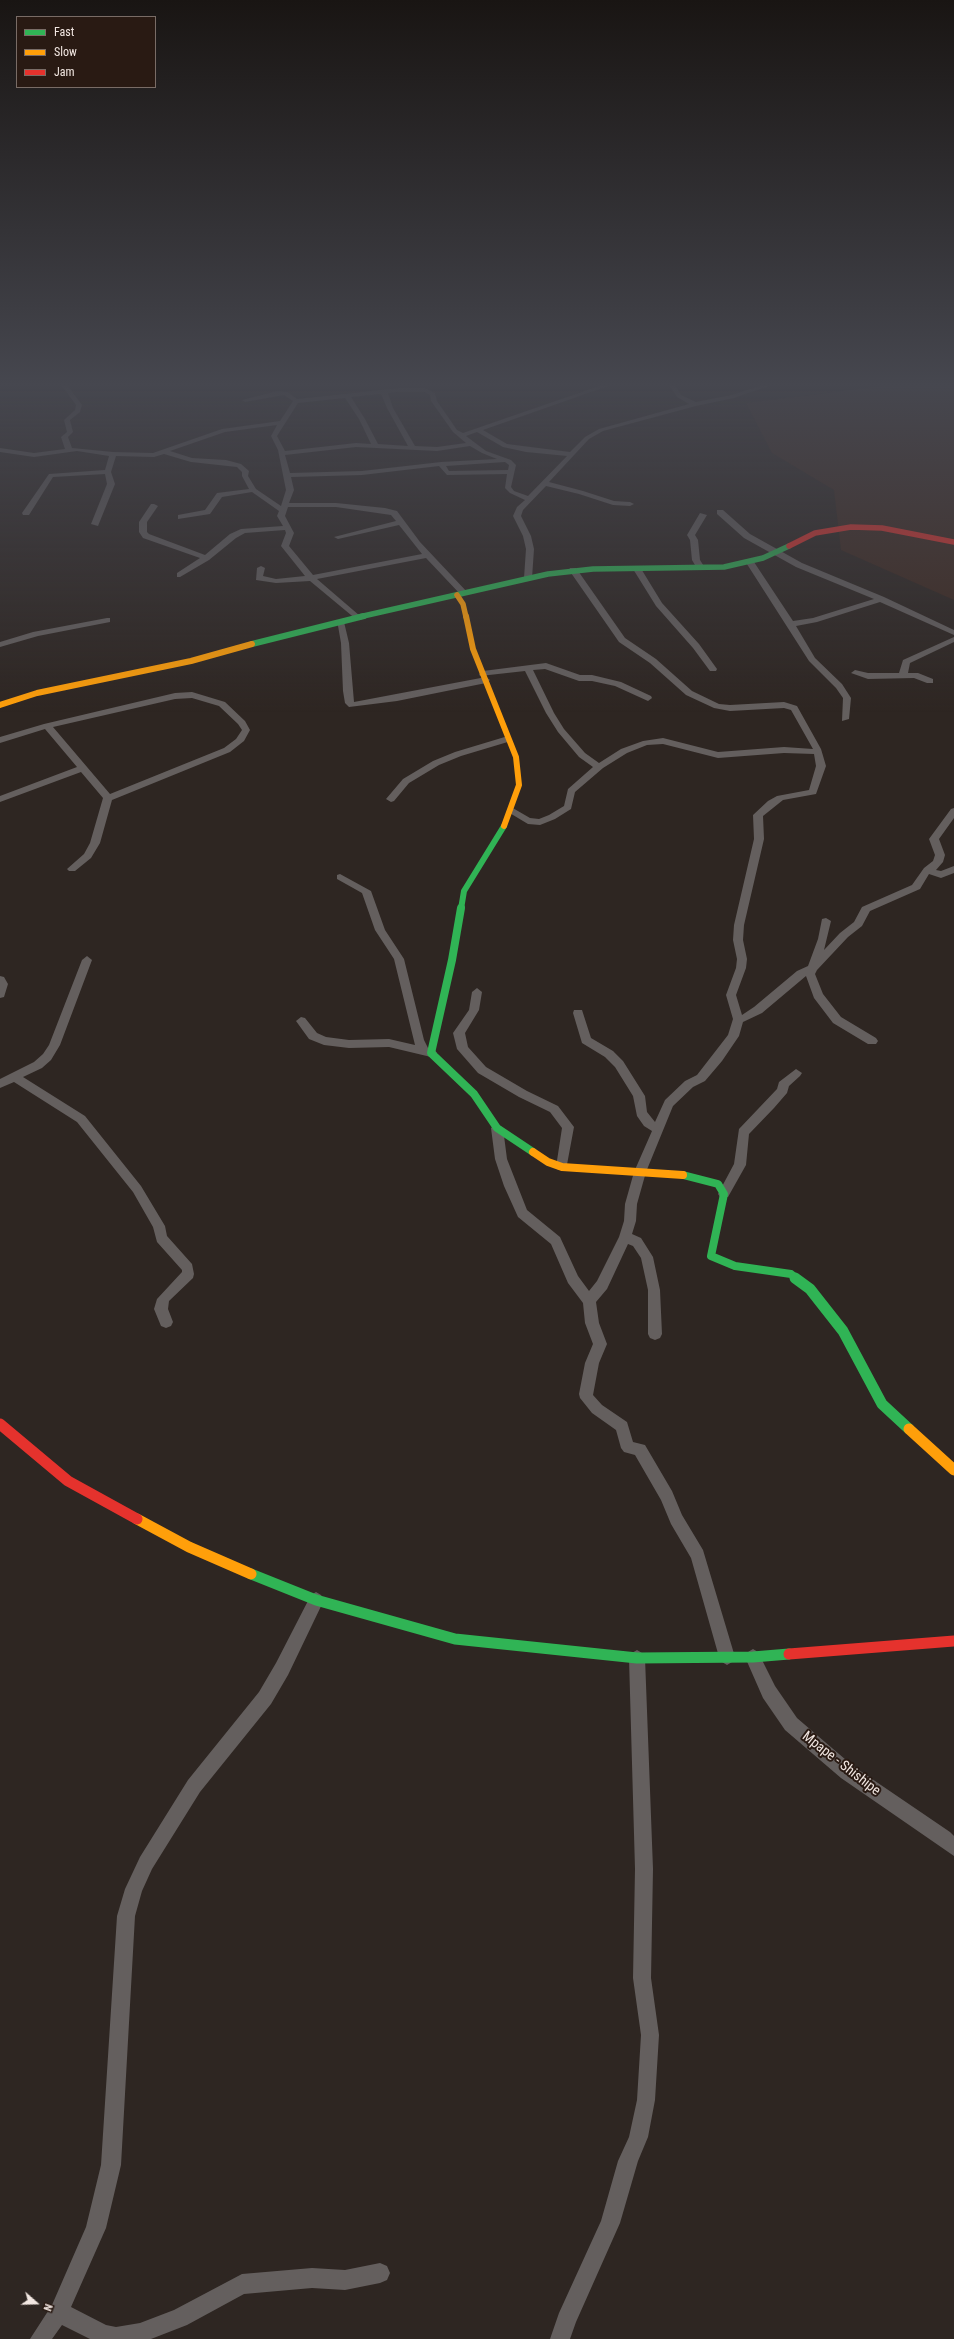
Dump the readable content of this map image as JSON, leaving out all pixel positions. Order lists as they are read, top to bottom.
{
  "streets": {
    "street": ["Mpape - Shishipe"]
  },
  "legend": ["Fast", "Slow", "Jam"],
  "north": "right"
}
